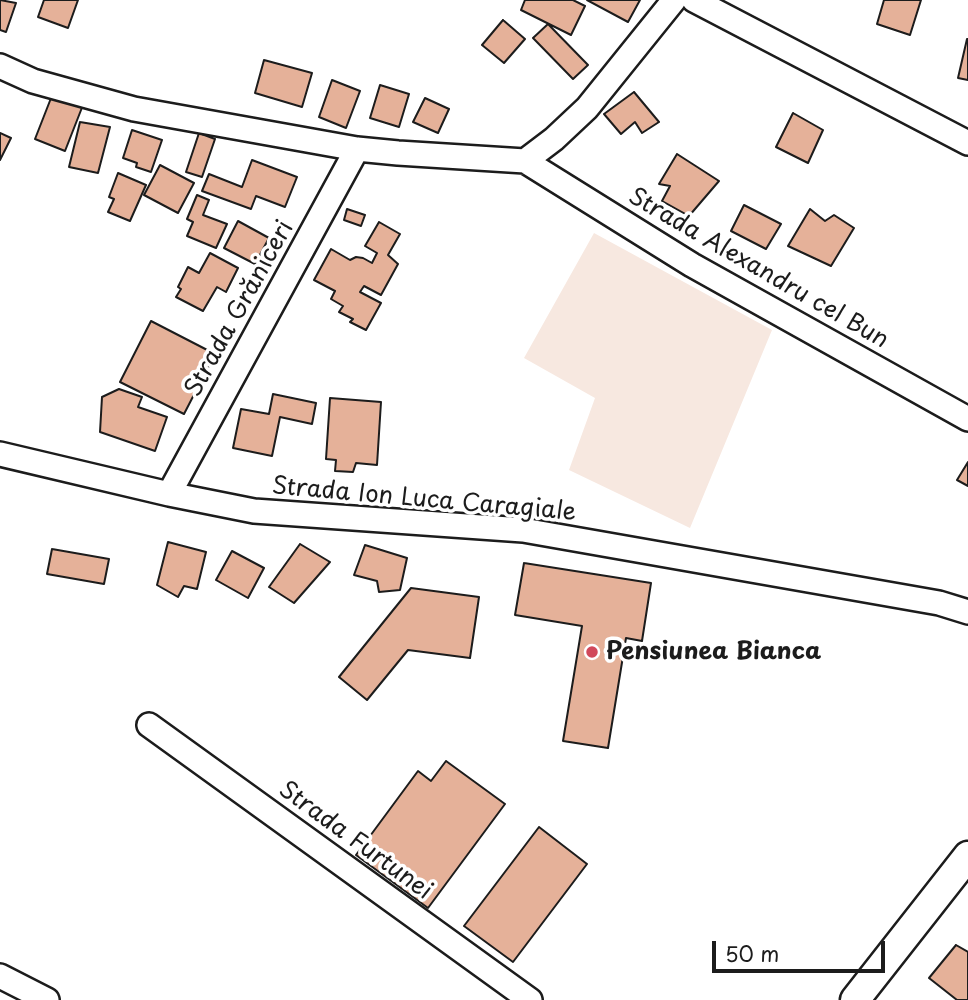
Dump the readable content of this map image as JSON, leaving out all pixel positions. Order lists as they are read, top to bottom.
{
  "streets": {
    "street": [
      "Strada Alexandru cel Bun",
      "Strada Grăniceri",
      "Strada Ion Luca Caragiale",
      "Strada Furtunei"
    ]
  },
  "crossings": [
    ["Strada Grăniceri", "Strada Ion Luca Caragiale"]
  ],
  "places": ["Pensiunea Bianca"],
  "scale_bar": "50 m"
}
